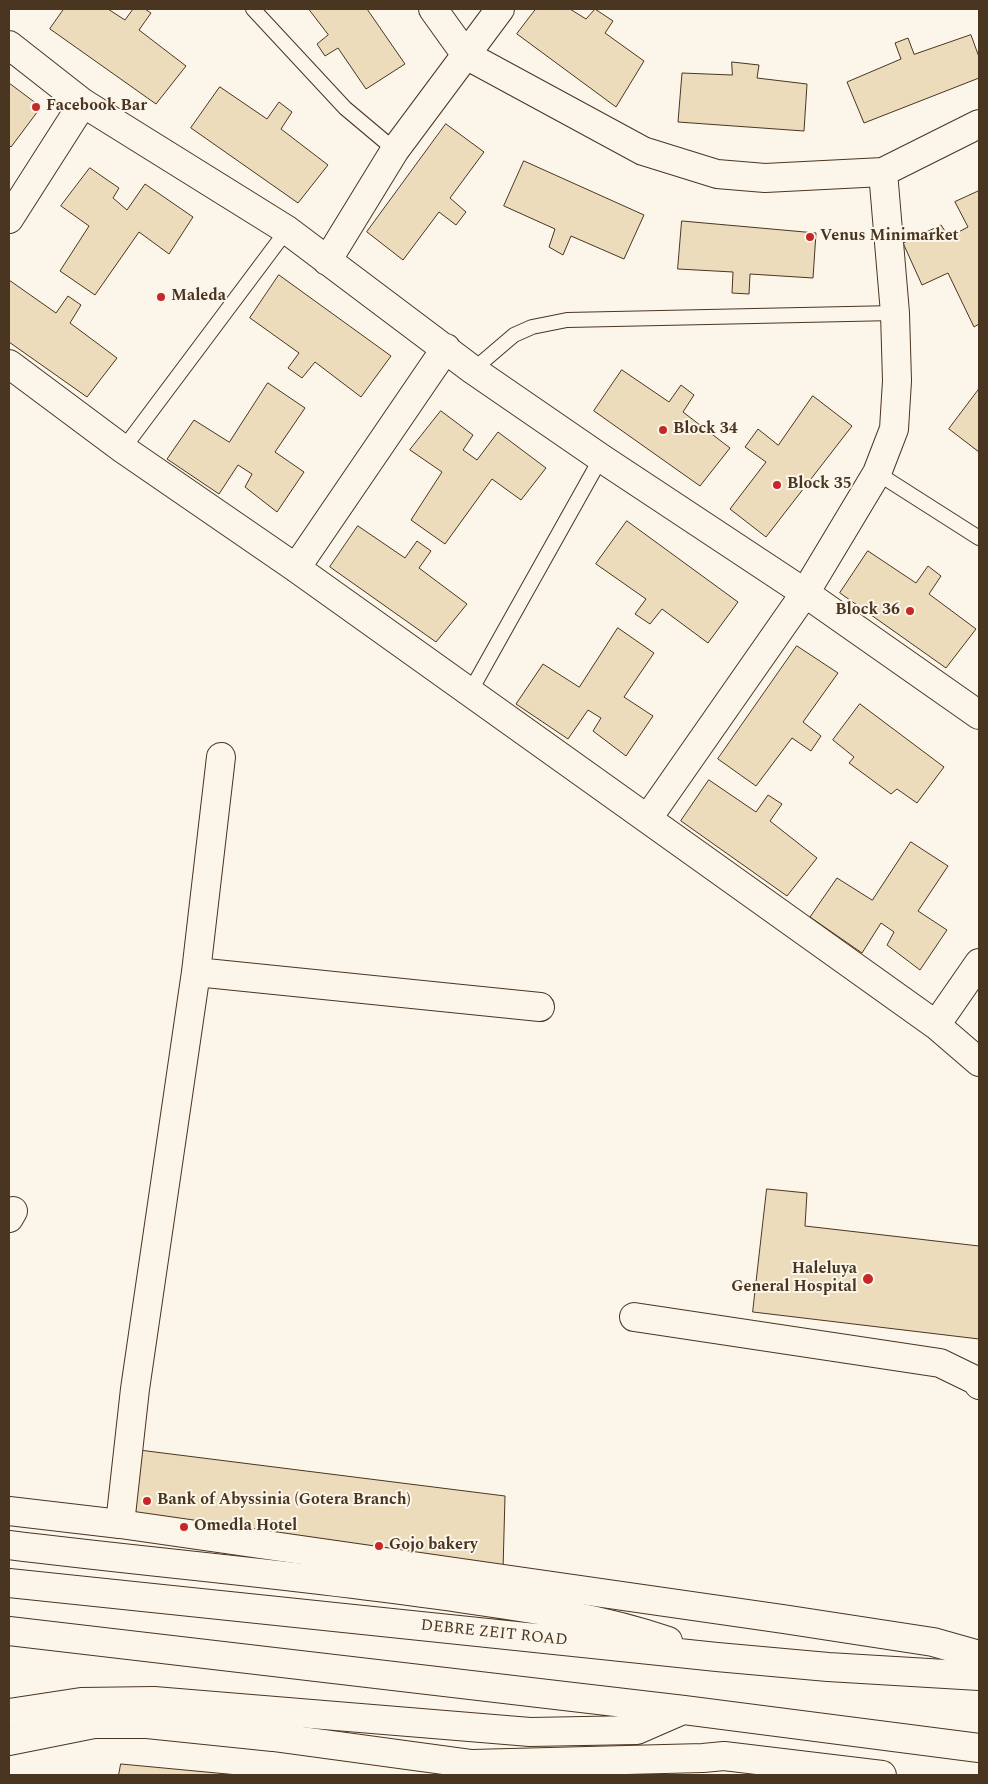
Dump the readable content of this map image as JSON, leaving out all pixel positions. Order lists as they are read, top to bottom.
{
  "streets": {
    "street": ["DEBRE ZEIT ROAD"]
  },
  "places": [
    "Facebook Bar",
    "Venus Minimarket",
    "Maleda",
    "Block 34",
    "Block 35",
    "Block 36",
    "Haleluya General Hospital",
    "Bank of Abyssinia (Gotera Branch)",
    "Omedla Hotel",
    "Gojo bakery"
  ]
}
